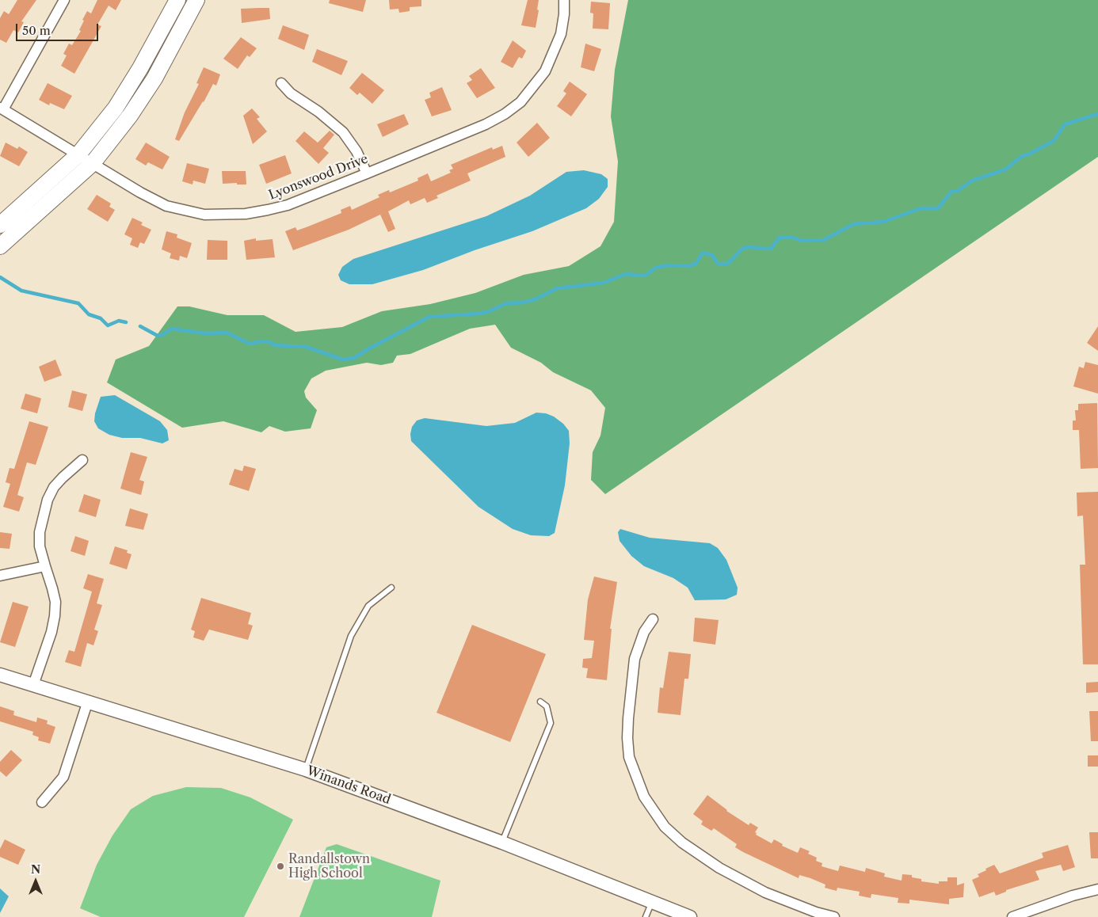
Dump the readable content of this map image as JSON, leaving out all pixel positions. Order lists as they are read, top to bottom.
{
  "streets": {
    "street": ["Lyonswood Drive", "Winands Road"]
  },
  "places": ["Randallstown High School"],
  "scale_bar": "50 m",
  "north": "top"
}
